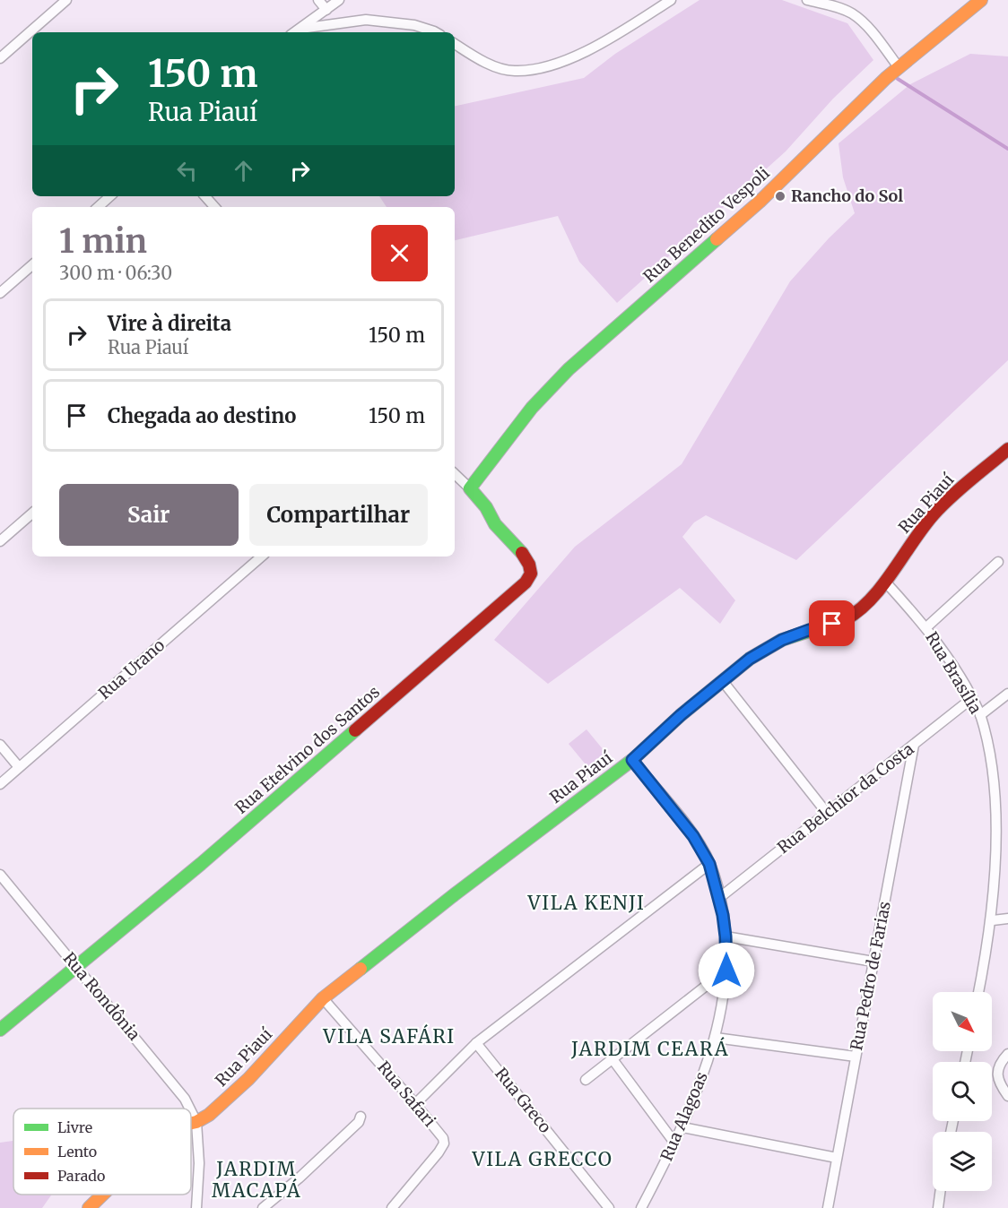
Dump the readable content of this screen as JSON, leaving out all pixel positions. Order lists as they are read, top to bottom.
{
  "streets": {
    "street": [
      "Rua Benedito Vespoli",
      "Rua Piauí",
      "Rua Urano",
      "Rua Brasília",
      "Rua Etelvino dos Santos",
      "Rua Belchior da Costa",
      "Rua Pedro de Farias",
      "Rua Rondônia",
      "Rua Safari",
      "Rua Greco",
      "Rua Alagoas"
    ]
  },
  "crossings": [
    ["Rua Benedito Vespoli", "Rua Etelvino dos Santos"],
    ["Rua Piauí", "Rua Brasília"],
    ["Rua Piauí", "Rua Rondônia"],
    ["Rua Piauí", "Rua Safari"],
    ["Rua Piauí", "Rua Alagoas"],
    ["Rua Brasília", "Rua Belchior da Costa"],
    ["Rua Etelvino dos Santos", "Rua Rondônia"],
    ["Rua Belchior da Costa", "Rua Pedro de Farias"],
    ["Rua Belchior da Costa", "Rua Alagoas"]
  ],
  "districts": [
    "VILA KENJI",
    "VILA SAFÁRI",
    "JARDIM CEARÁ",
    "VILA GRECCO",
    "JARDIM MACAPÁ"
  ],
  "places": ["Rancho do Sol"],
  "legend": ["Livre", "Lento", "Parado"],
  "north": "bottom right",
  "page": {
    "turn": ["150 m", "Rua Piauí"],
    "heading": ["1 min", "300 m · 06:30"],
    "list": [
      {
        "name": "Vire à direita",
        "note": "Rua Piauí",
        "value": "150 m"
      },
      {
        "name": "Chegada ao destino",
        "value": "150 m"
      }
    ],
    "buttons": ["Sair", "Compartilhar"]
  }
}
